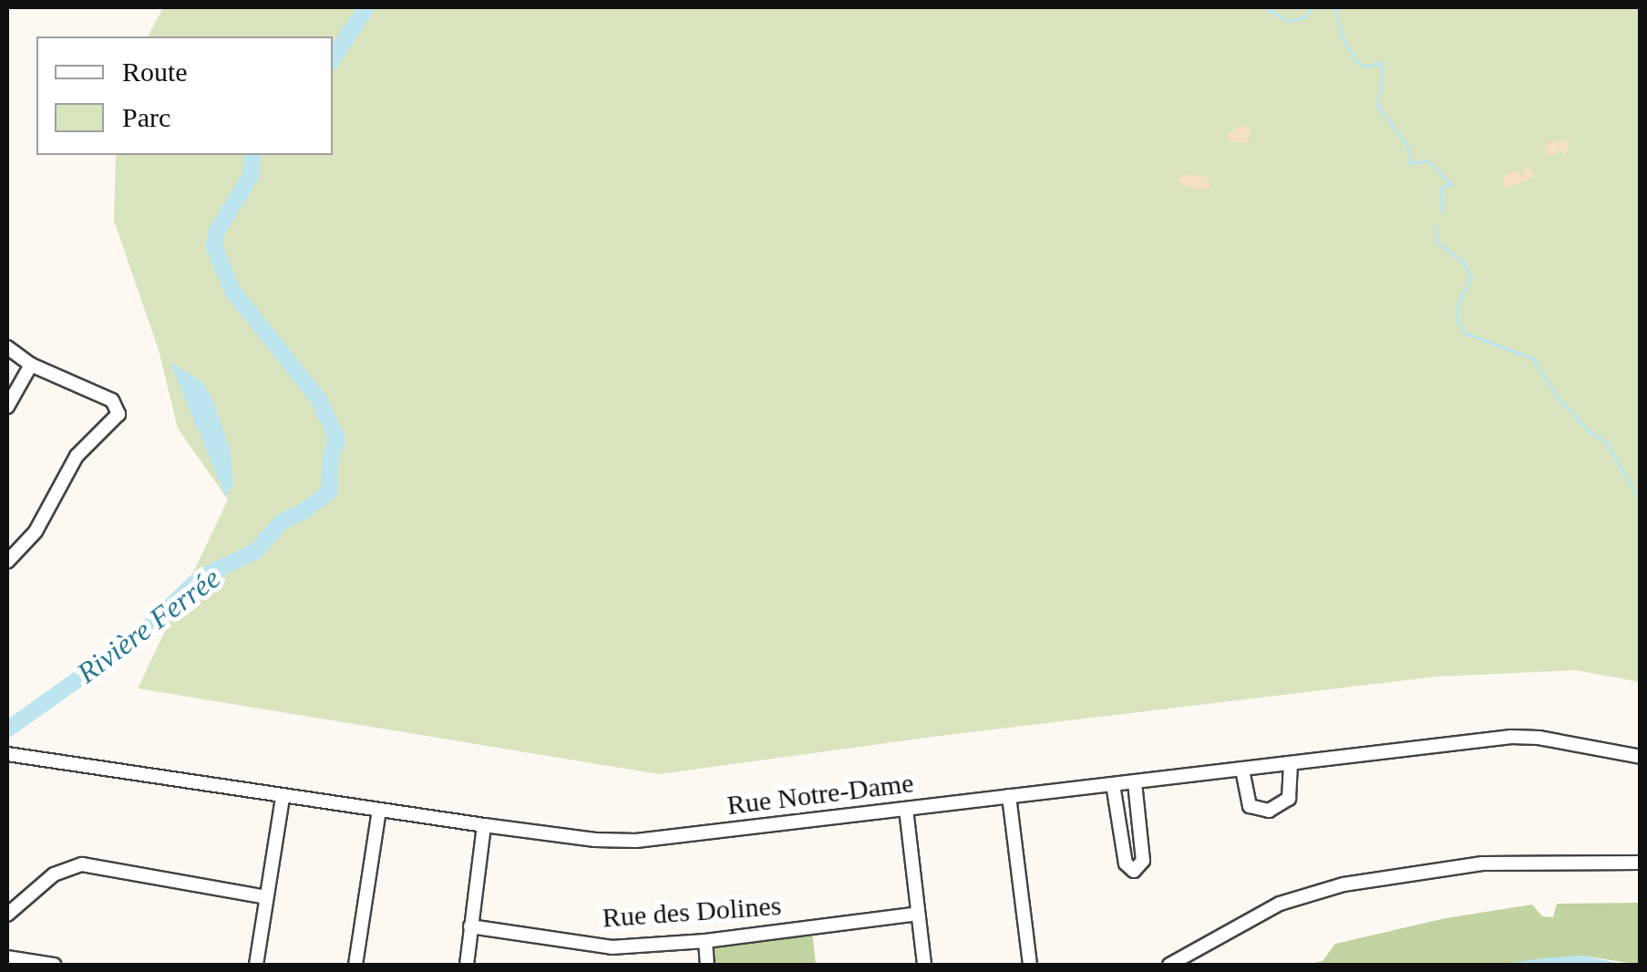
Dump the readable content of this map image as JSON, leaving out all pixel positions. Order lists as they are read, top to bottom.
{
  "streets": {
    "street": ["Rue Notre-Dame", "Rue des Dolines"]
  },
  "water": ["Rivière Ferrée"],
  "legend": ["Route", "Parc"]
}
